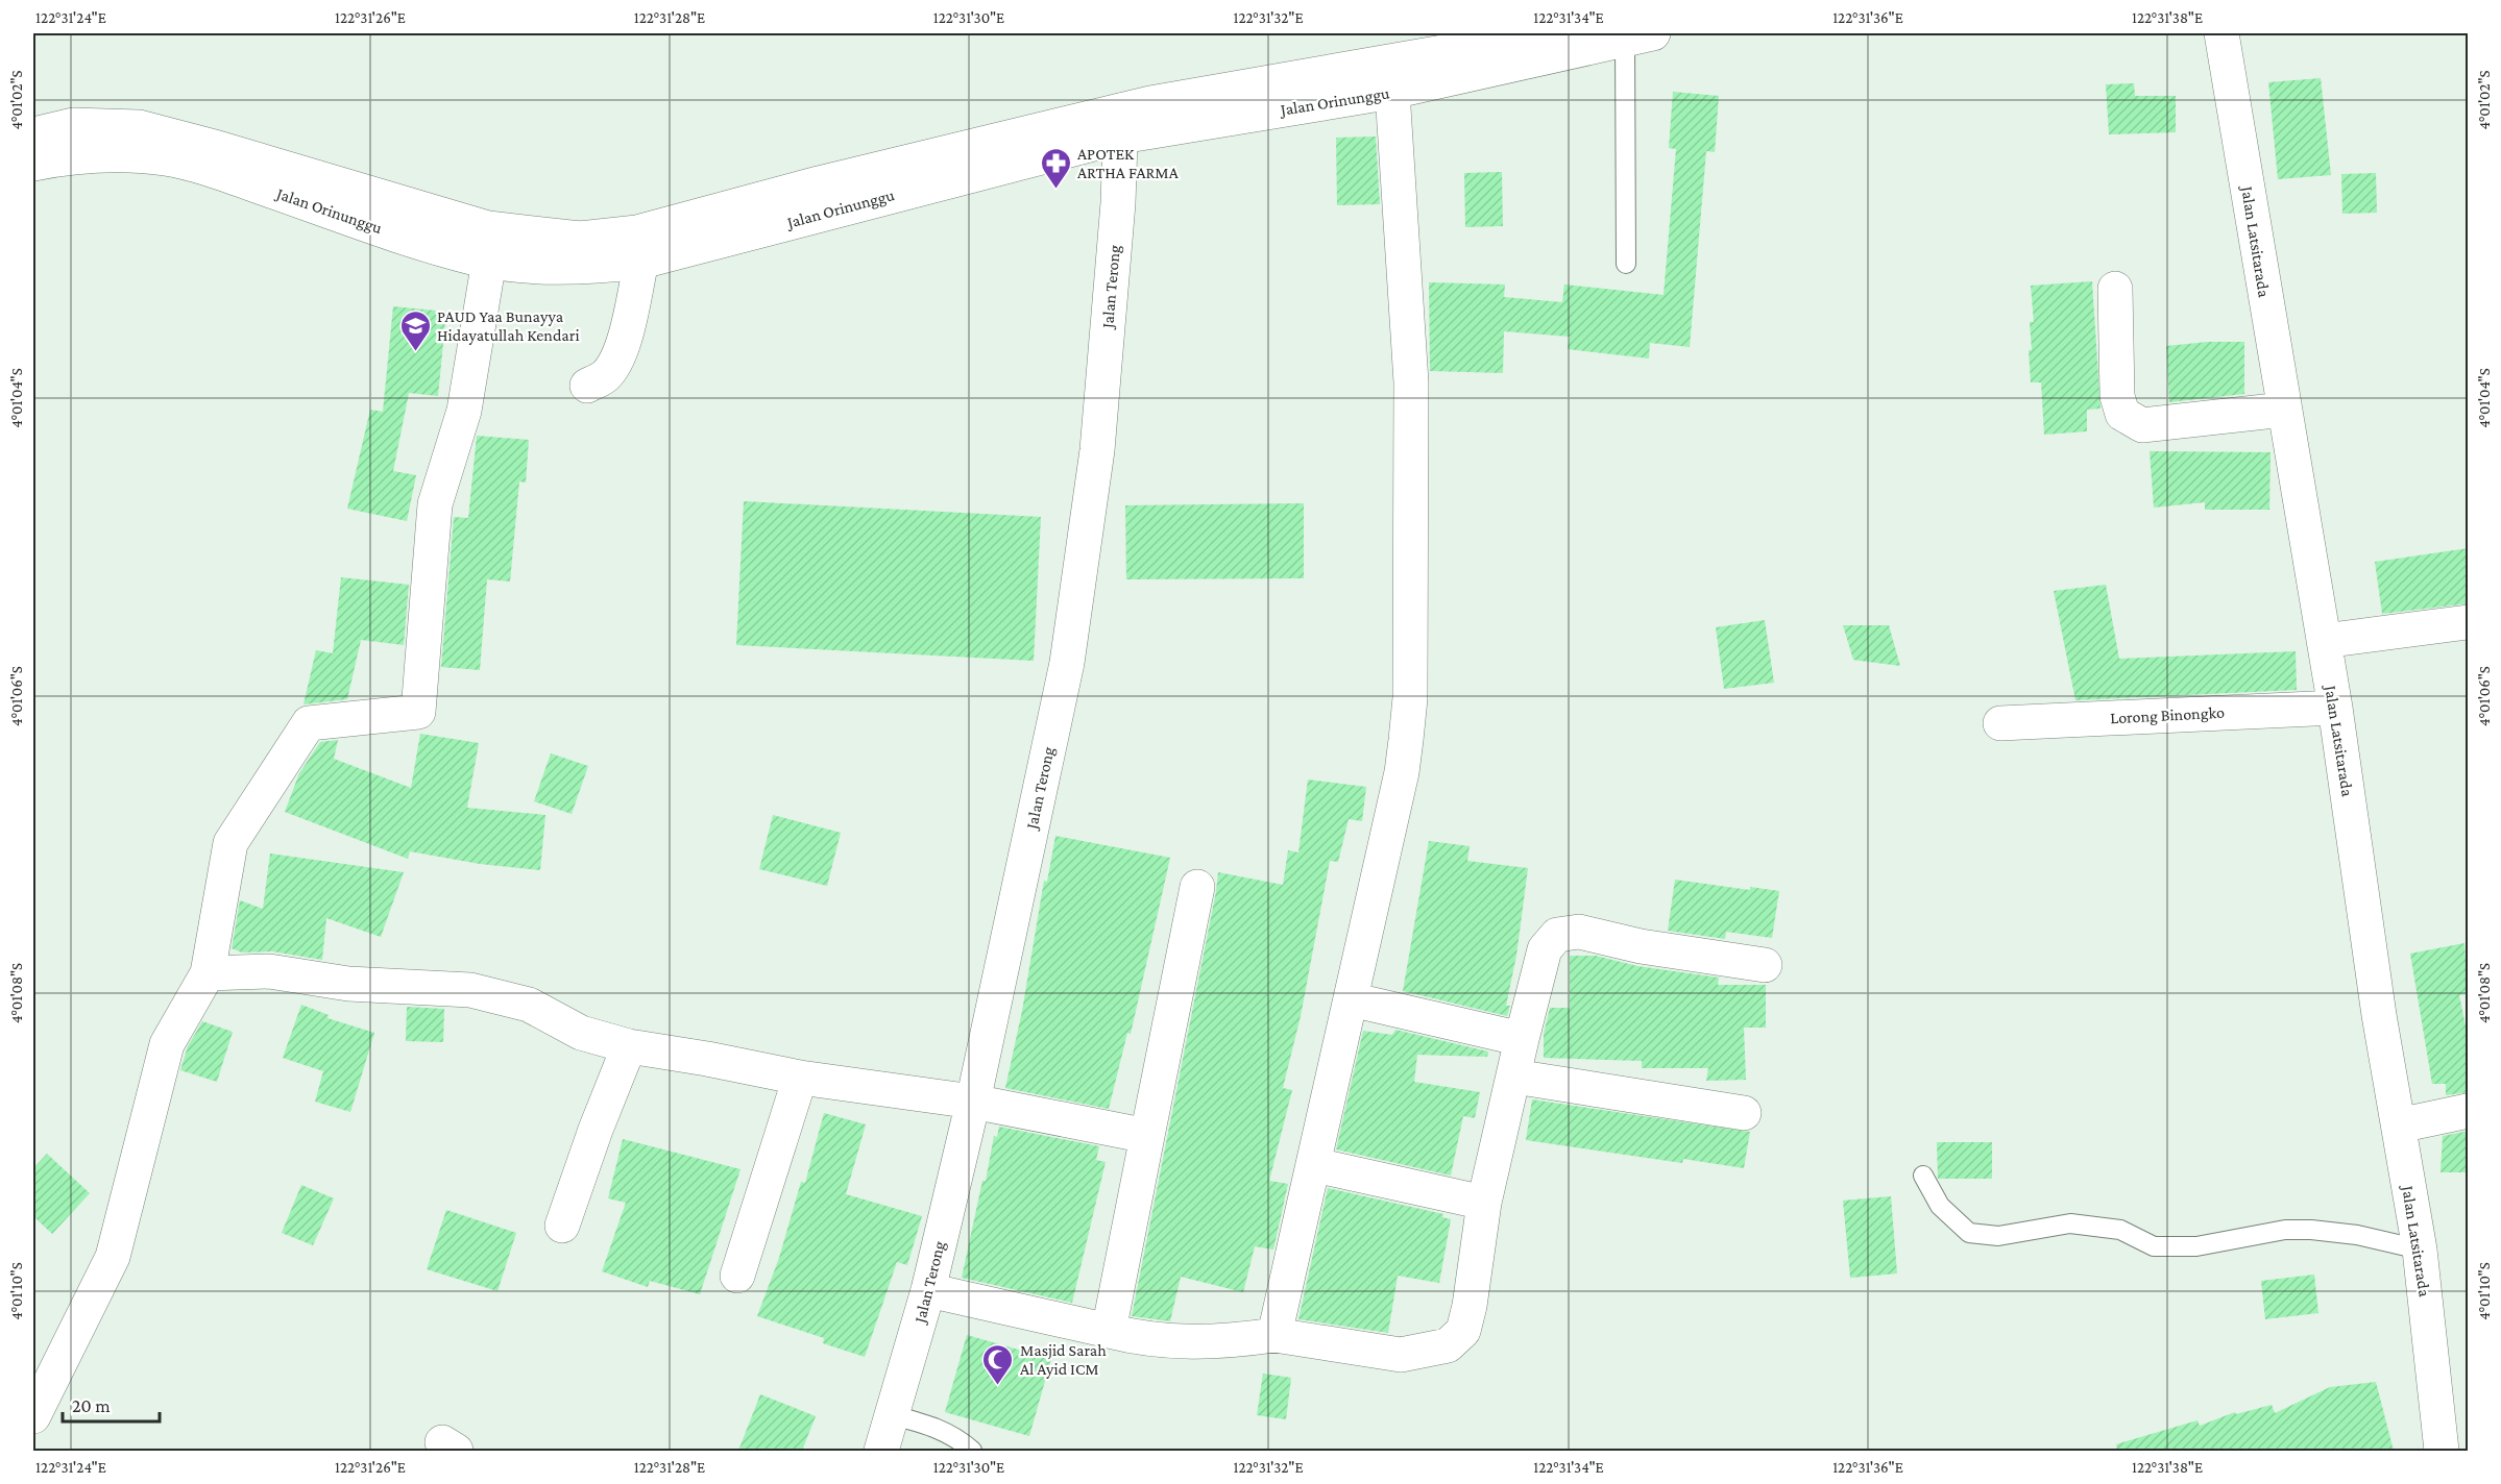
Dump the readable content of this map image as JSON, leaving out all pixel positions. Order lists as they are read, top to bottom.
{
  "streets": {
    "street": [
      "Jalan Orinunggu",
      "Jalan Latsitarada",
      "Jalan Terong",
      "Lorong Binongko"
    ]
  },
  "crossings": [
    ["Jalan Orinunggu", "Jalan Terong"],
    ["Jalan Latsitarada", "Lorong Binongko"]
  ],
  "places": {
    "pharmacy": ["APOTEK ARTHA FARMA"],
    "school or university": ["PAUD Yaa Bunayya Hidayatullah Kendari"],
    "mosque": ["Masjid Sarah Al Ayid ICM"]
  },
  "scale_bar": "20 m",
  "coordinates": [
    "122°31'24\"E",
    "122°31'26\"E",
    "122°31'28\"E",
    "122°31'30\"E",
    "122°31'32\"E",
    "122°31'34\"E",
    "122°31'36\"E",
    "122°31'38\"E",
    "4°01'02\"S",
    "4°01'04\"S",
    "4°01'06\"S",
    "4°01'08\"S",
    "4°01'10\"S"
  ]
}
